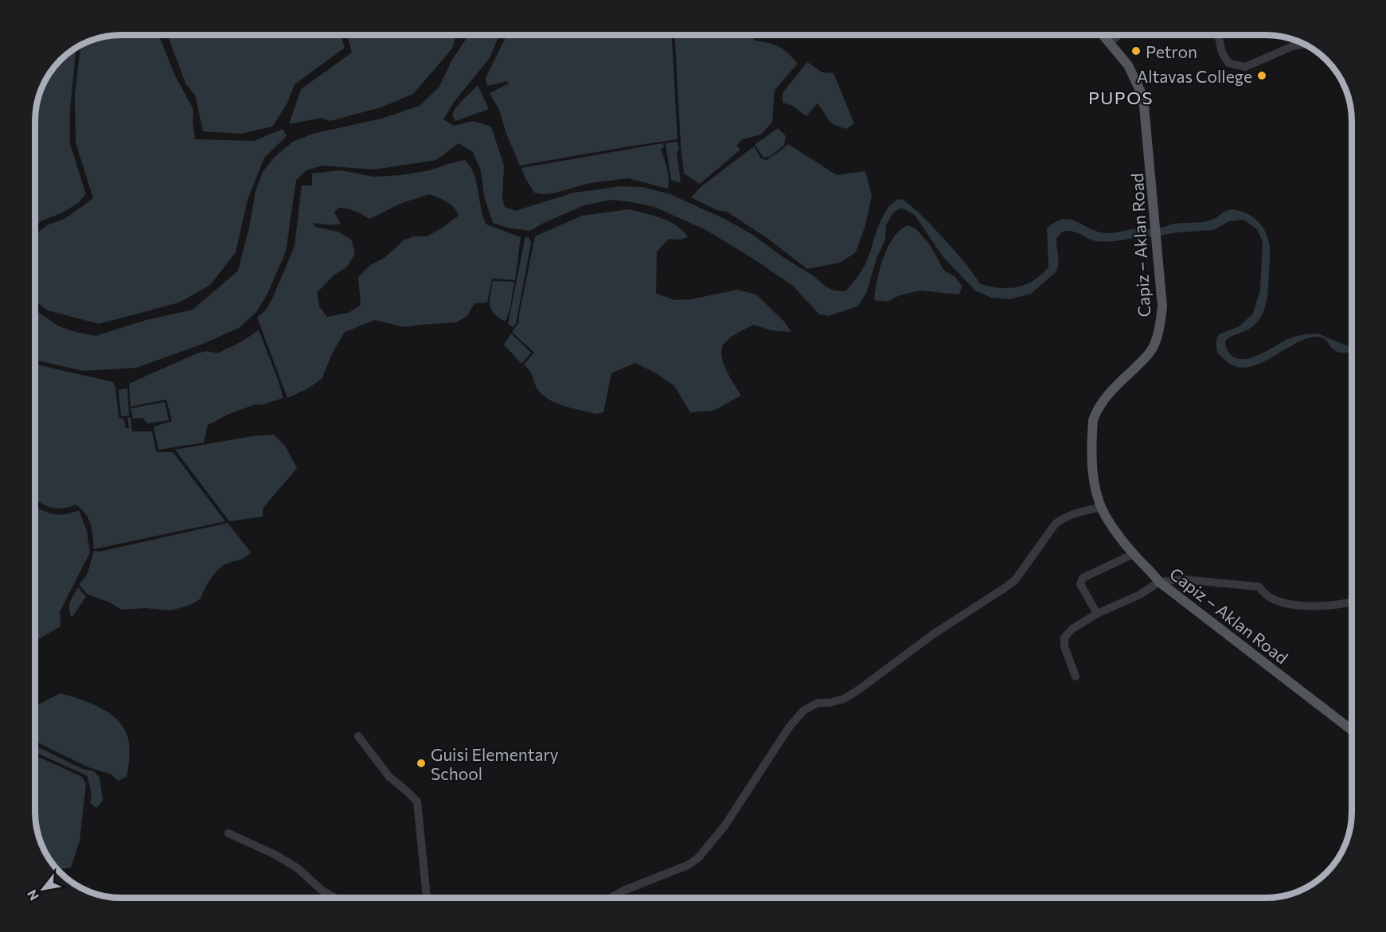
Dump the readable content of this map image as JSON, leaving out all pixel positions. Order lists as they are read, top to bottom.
{
  "streets": {
    "main road": ["Capiz – Aklan Road"]
  },
  "districts": ["PUPOS"],
  "places": ["Petron", "Altavas College", "Guisi Elementary School"],
  "north": "bottom left"
}
